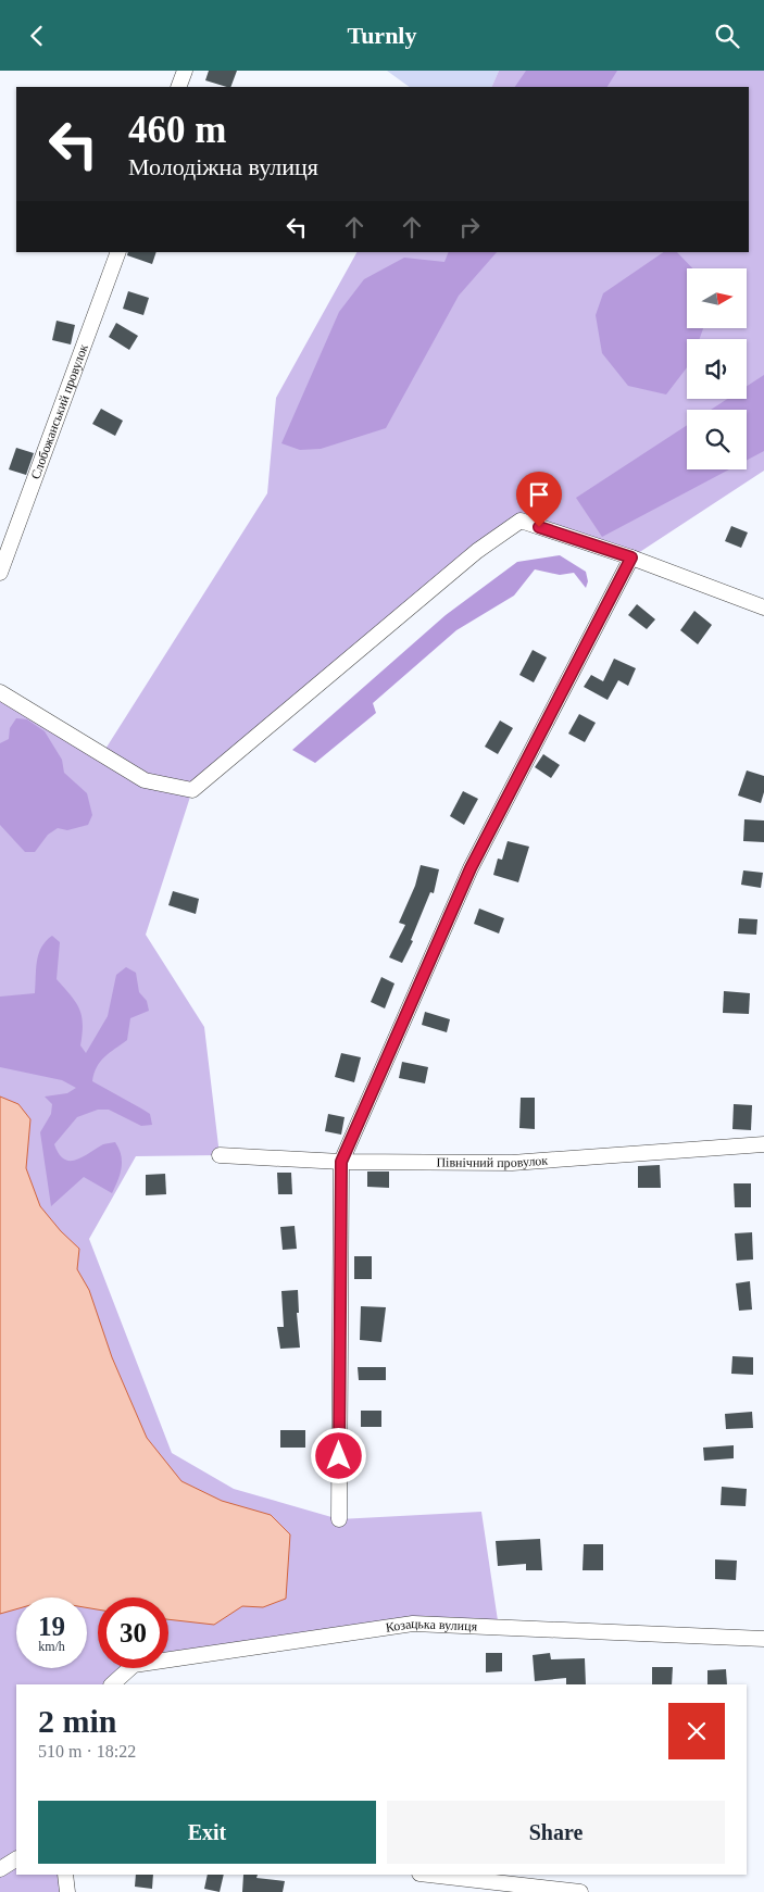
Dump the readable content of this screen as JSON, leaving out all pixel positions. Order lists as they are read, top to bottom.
{
  "streets": {
    "street": ["Слобожанський провулок", "Північний провулок", "Козацька вулиця"]
  },
  "north": "right",
  "page": {
    "header": "Turnly",
    "turn": ["460 m", "Молодіжна вулиця"],
    "speed": "19 km/h",
    "limit": "30",
    "heading": ["2 min", "510 m · 18:22"],
    "buttons": ["Exit", "Share"]
  }
}
